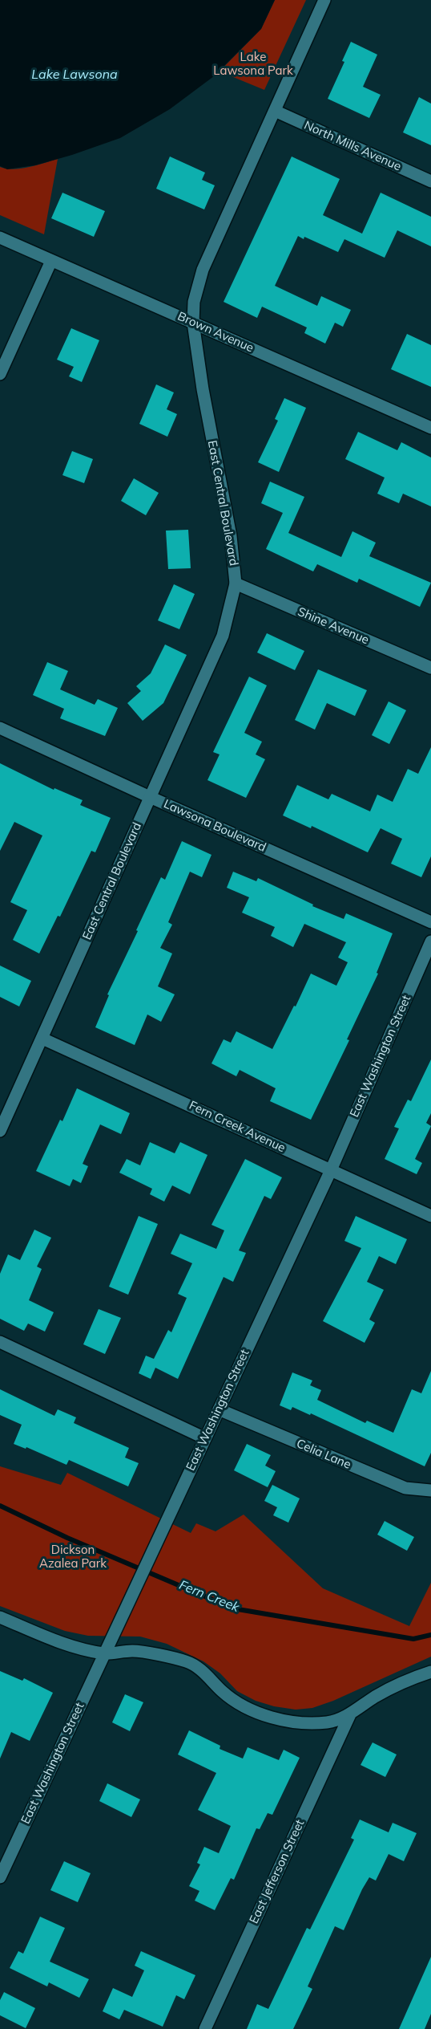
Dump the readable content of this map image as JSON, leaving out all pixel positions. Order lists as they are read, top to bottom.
{
  "streets": {
    "street": [
      "North Mills Avenue",
      "Brown Avenue",
      "East Central Boulevard",
      "Shine Avenue",
      "Lawsona Boulevard",
      "East Washington Street",
      "Fern Creek Avenue",
      "Celia Lane",
      "East Jefferson Street"
    ]
  },
  "crossings": [
    ["North Mills Avenue", "East Central Boulevard"],
    ["Brown Avenue", "East Central Boulevard"],
    ["East Central Boulevard", "Shine Avenue"],
    ["East Central Boulevard", "Lawsona Boulevard"],
    ["East Central Boulevard", "Fern Creek Avenue"],
    ["East Washington Street", "Fern Creek Avenue"],
    ["East Washington Street", "Celia Lane"]
  ],
  "water": ["Lake Lawsona", "Fern Creek"],
  "parks": ["Lake Lawsona Park", "Dickson Azalea Park"]
}
